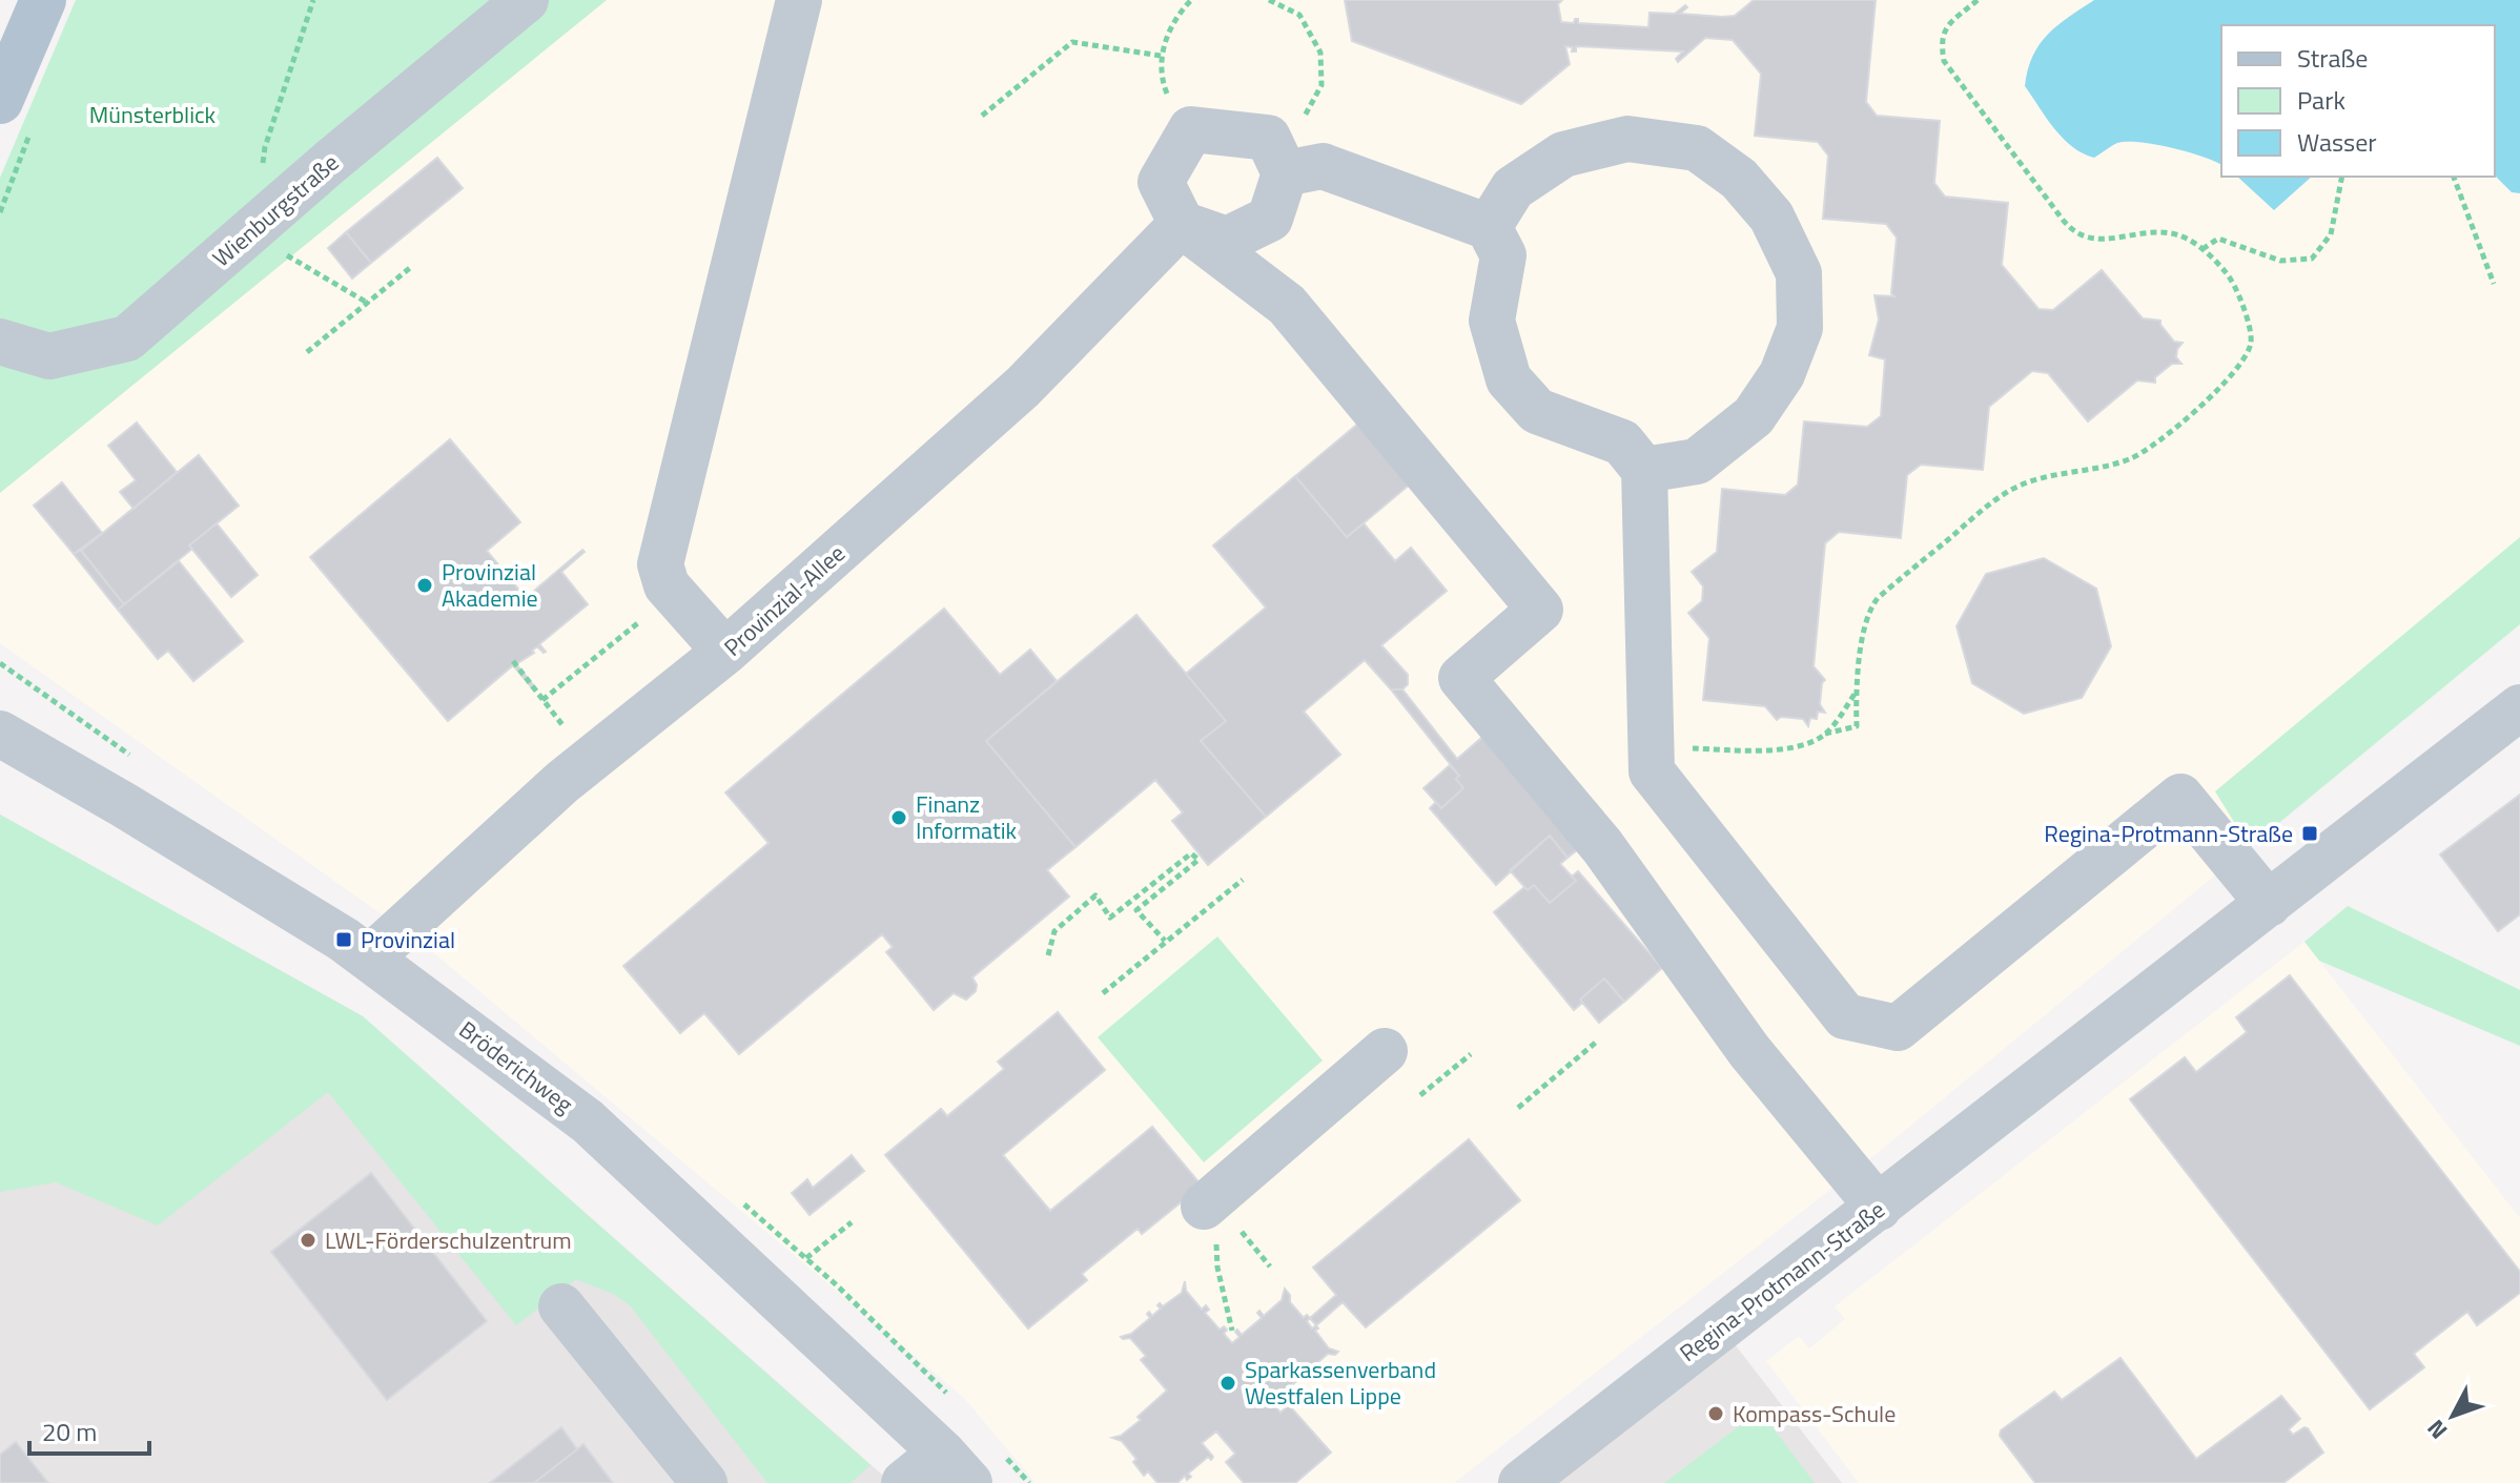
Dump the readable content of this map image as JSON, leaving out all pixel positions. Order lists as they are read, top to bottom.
{
  "streets": {
    "street": [
      "Wienburgstraße",
      "Provinzial-Allee",
      "Bröderichweg",
      "Regina-Protmann-Straße"
    ]
  },
  "crossings": [
    ["Provinzial-Allee", "Bröderichweg"]
  ],
  "parks": ["Münsterblick"],
  "places": {
    "other": [
      "Provinzial Akademie",
      "Finanz Informatik",
      "LWL-Förderschulzentrum",
      "Sparkassenverband Westfalen Lippe",
      "Kompass-Schule"
    ],
    "transit": ["Regina-Protmann-Straße", "Provinzial"]
  },
  "legend": ["Straße", "Park", "Wasser"],
  "scale_bar": "20 m",
  "north": "bottom left"
}
